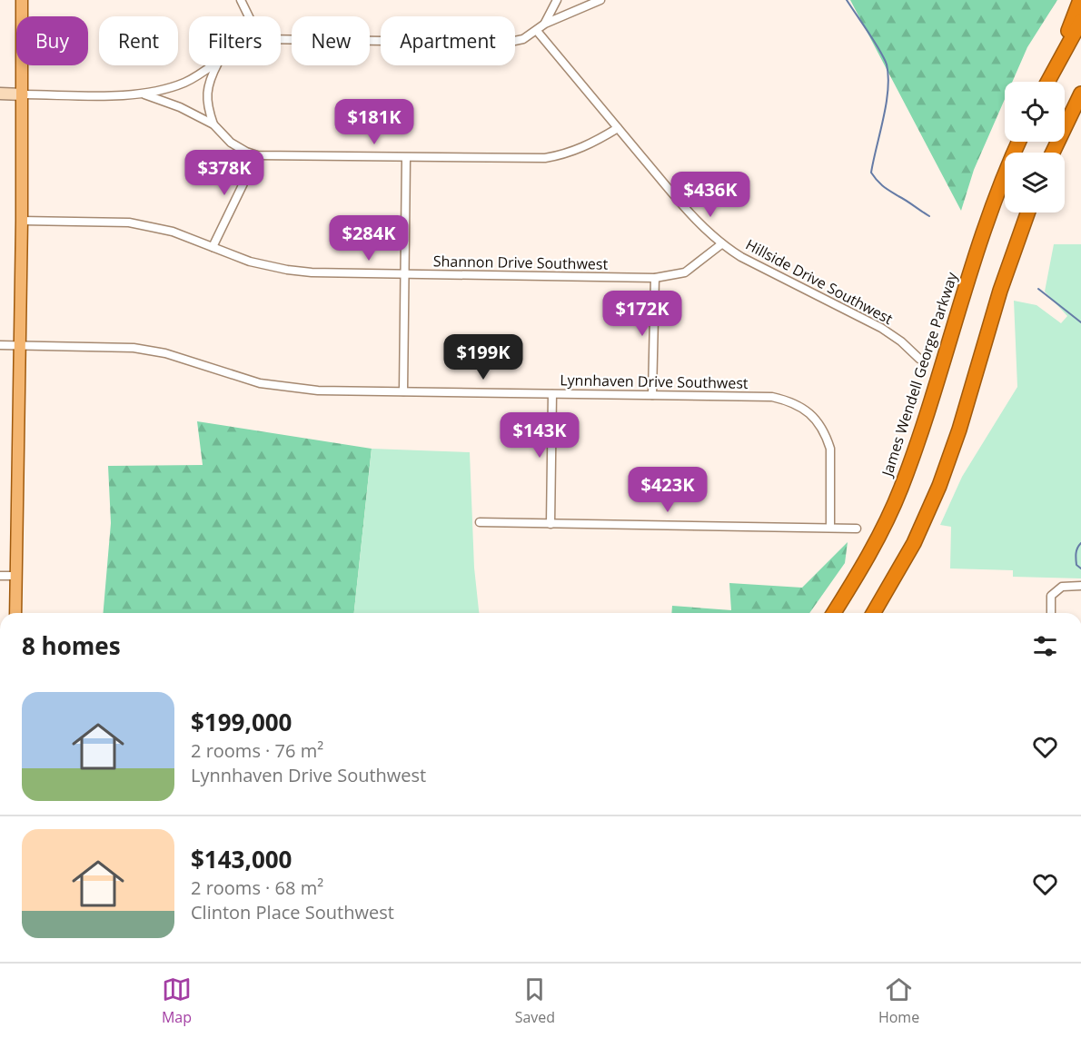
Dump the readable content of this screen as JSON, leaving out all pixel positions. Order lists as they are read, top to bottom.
{
  "streets": {
    "highway": ["James Wendell George Parkway"],
    "street": ["Shannon Drive Southwest", "Hillside Drive Southwest", "Lynnhaven Drive Southwest"]
  },
  "crossings": [
    ["Shannon Drive Southwest", "Hillside Drive Southwest"]
  ],
  "page": {
    "chip": [
      "Buy",
      "Rent",
      "Filters",
      "New",
      "Apartment"
    ],
    "price": [
      "$181K",
      "$378K",
      "$436K",
      "$284K",
      "$172K",
      "$199K",
      "$143K",
      "$423K"
    ],
    "heading": "8 homes",
    "list": [
      {
        "name": "$199,000",
        "note": "2 rooms · 76 m² · Lynnhaven Drive Southwest"
      },
      {
        "name": "$143,000",
        "note": "2 rooms · 68 m² · Clinton Place Southwest"
      }
    ],
    "tabs": ["Map", "Saved", "Home"]
  }
}
